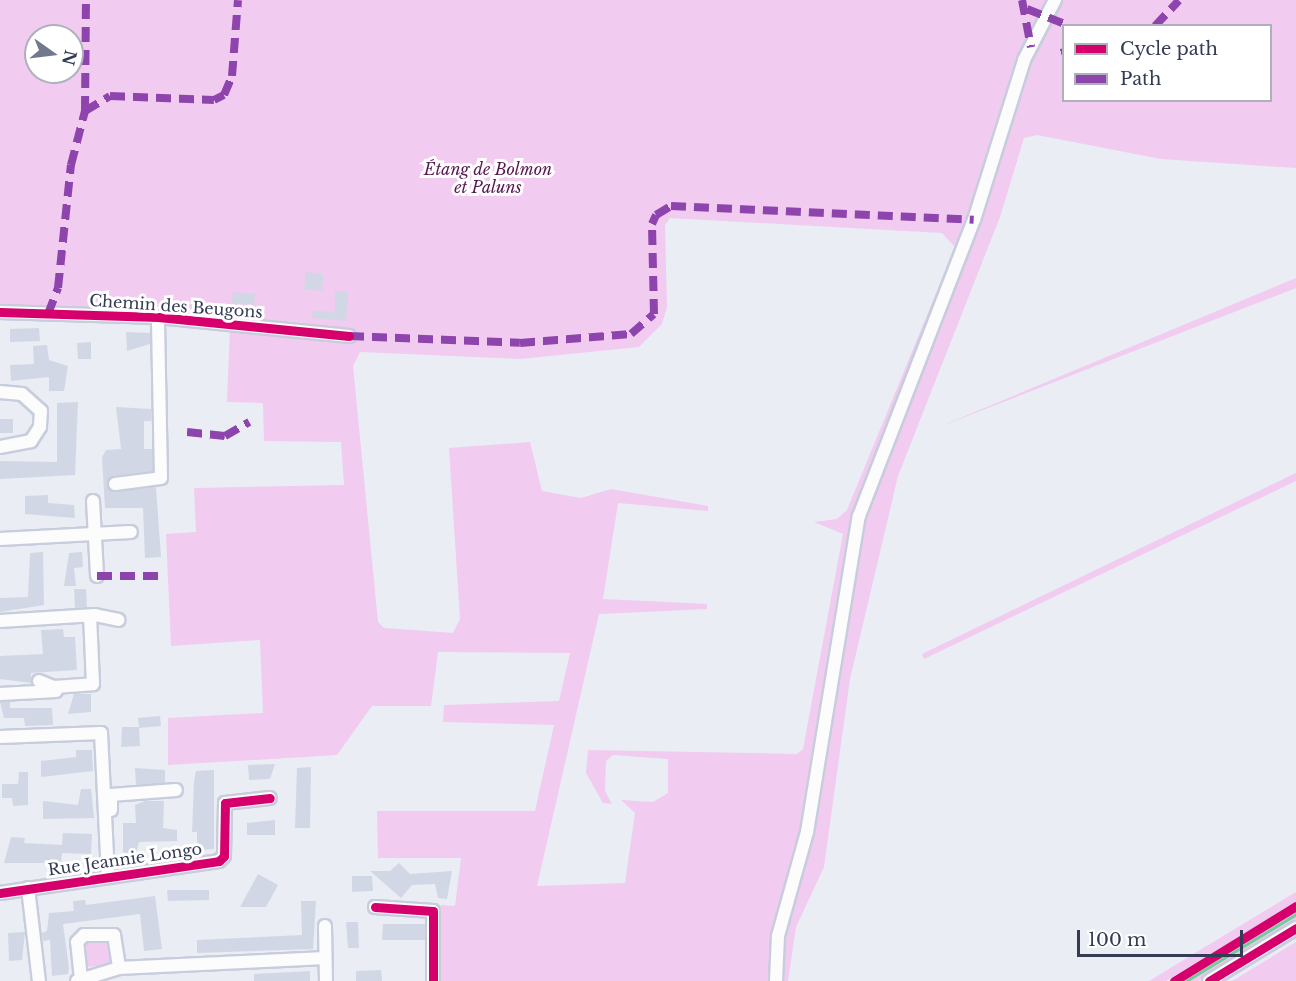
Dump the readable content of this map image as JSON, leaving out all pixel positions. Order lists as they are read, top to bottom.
{
  "streets": {
    "street": ["Chemin des Beugons", "Rue Jeannie Longo"]
  },
  "parks": ["Étang de Bolmon et Paluns"],
  "legend": ["Cycle path", "Path"],
  "scale_bar": "100 m",
  "north": "right"
}
